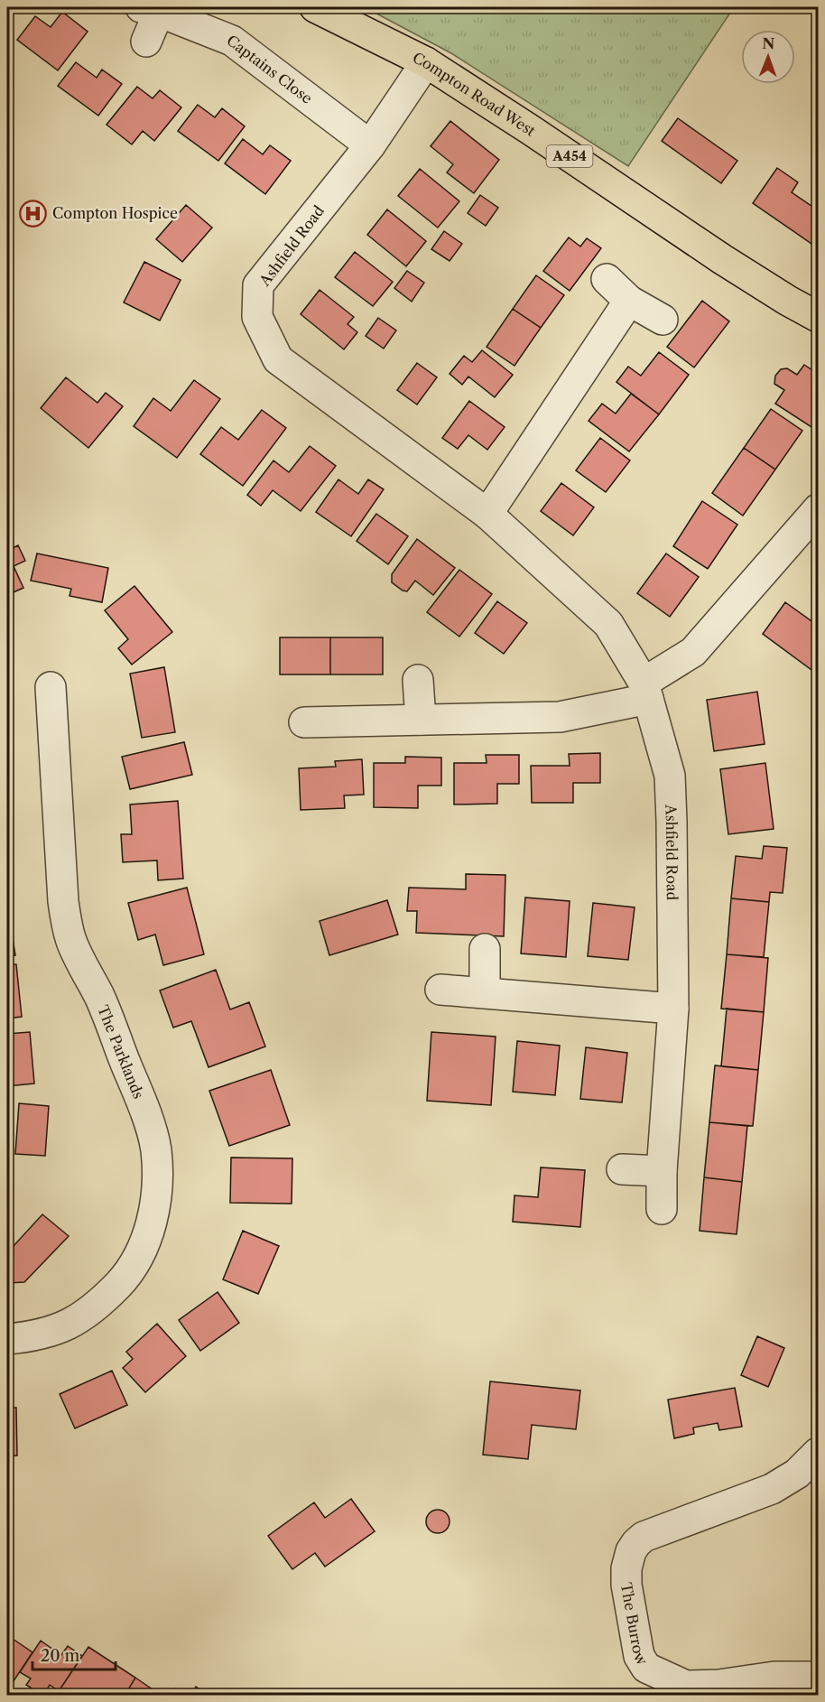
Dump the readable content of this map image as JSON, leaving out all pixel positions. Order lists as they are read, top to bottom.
{
  "streets": {
    "highway": ["Compton Road West", "A454"],
    "street": [
      "Captains Close",
      "Ashfield Road",
      "The Parklands",
      "The Burrow"
    ]
  },
  "crossings": [
    ["Captains Close", "Ashfield Road"],
    ["Compton Road West", "Ashfield Road"]
  ],
  "places": {
    "hospital": ["Compton Hospice"]
  },
  "scale_bar": "20 m",
  "north": "top"
}
